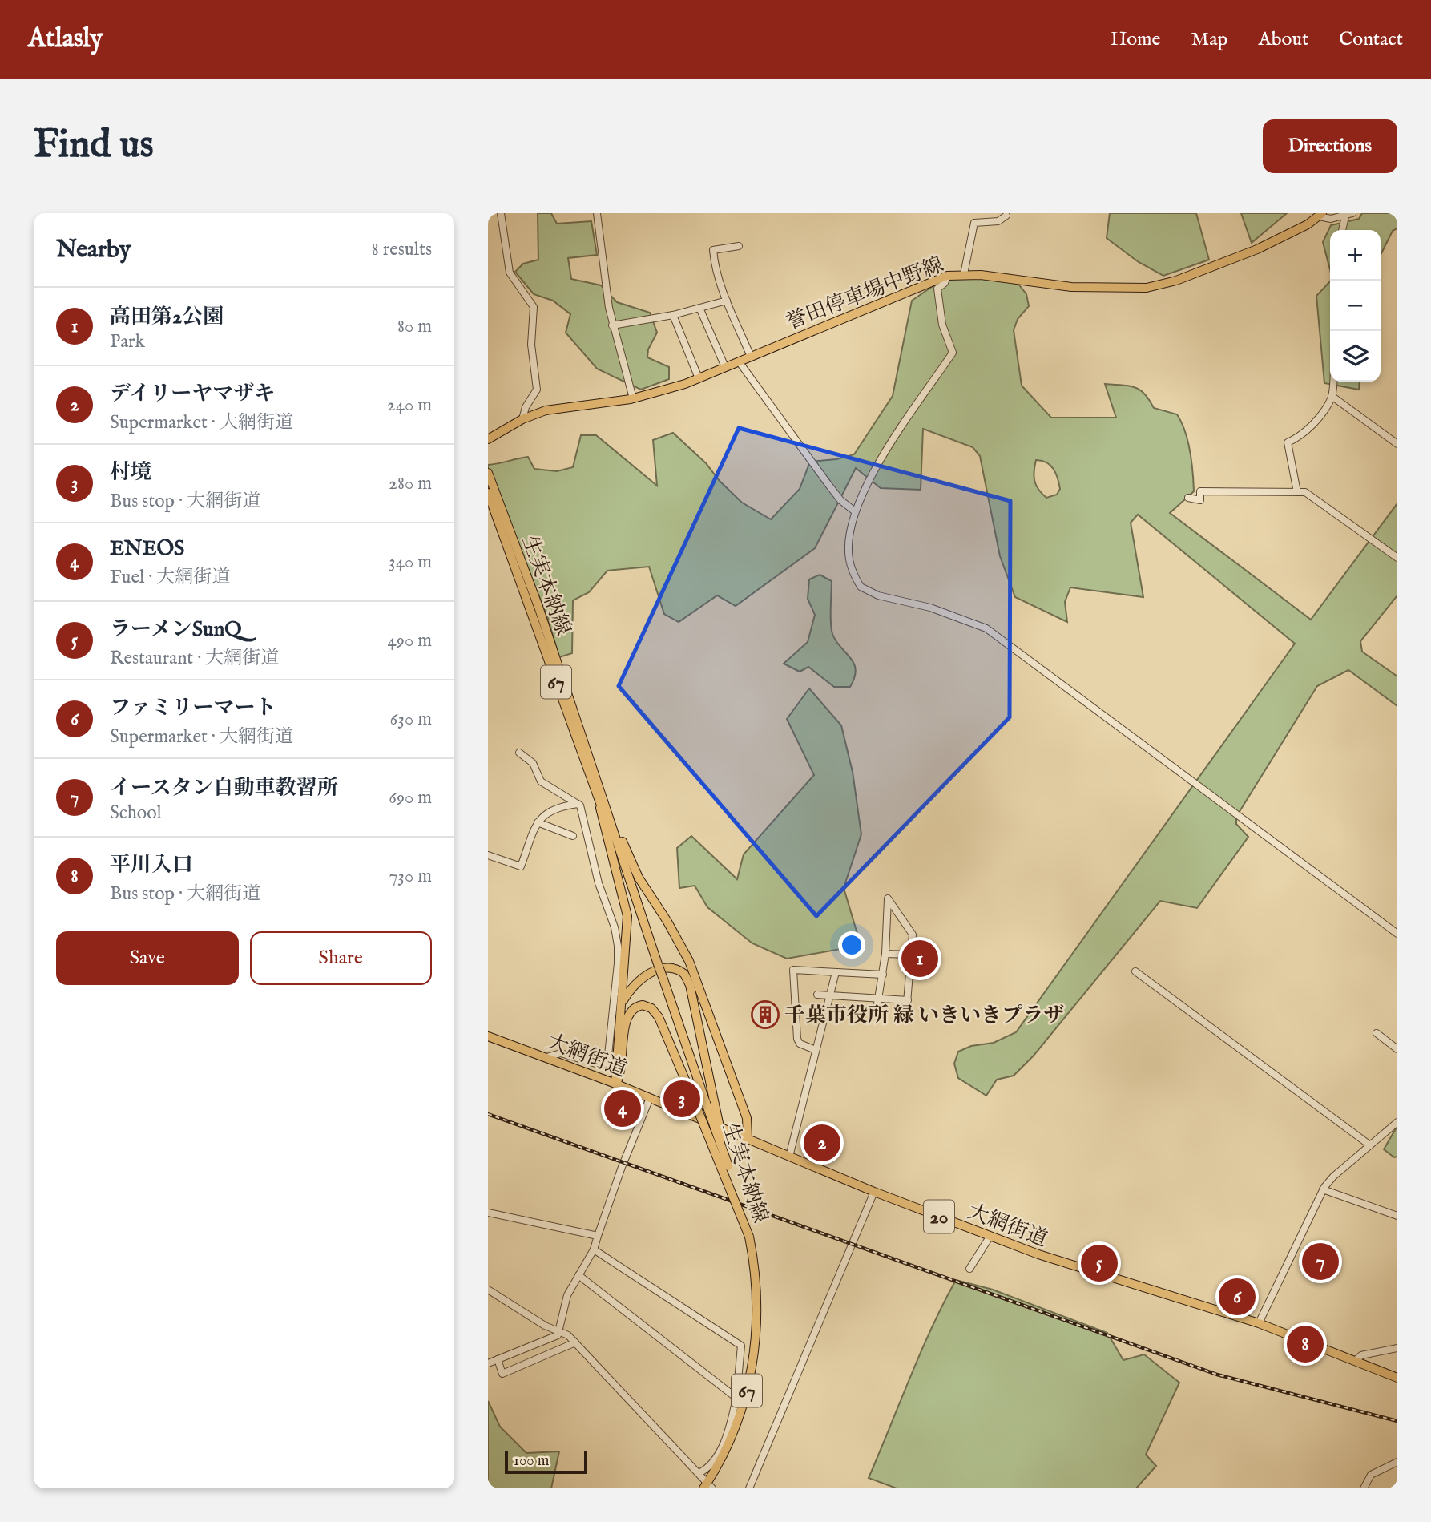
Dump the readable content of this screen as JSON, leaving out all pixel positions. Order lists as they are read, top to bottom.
{
  "streets": {
    "main road": [
      "誉田停車場中野線",
      "生実本納線",
      "67",
      "大網街道",
      "20"
    ]
  },
  "crossings": [
    ["生実本納線", "67"],
    ["67", "大網街道"]
  ],
  "places": {
    "building": ["千葉市役所 緑 いきいきプラザ"]
  },
  "scale_bar": "100 m",
  "page": {
    "header": "Atlasly",
    "nav": [
      "Home",
      "Map",
      "About",
      "Contact"
    ],
    "buttons": [
      "Directions",
      ["Save", "Share"]
    ],
    "title": "Find us",
    "heading": ["Nearby", "8 results"],
    "map_buttons": ["+", "−"],
    "list": [
      {
        "mark": "1",
        "name": "高田第2公園",
        "note": "Park",
        "value": "80 m"
      },
      {
        "mark": "2",
        "name": "デイリーヤマザキ",
        "note": "Supermarket · 大網街道",
        "value": "240 m"
      },
      {
        "mark": "3",
        "name": "村境",
        "note": "Bus stop · 大網街道",
        "value": "280 m"
      },
      {
        "mark": "4",
        "name": "ENEOS",
        "note": "Fuel · 大網街道",
        "value": "340 m"
      },
      {
        "mark": "5",
        "name": "ラーメンSunQ",
        "note": "Restaurant · 大網街道",
        "value": "490 m"
      },
      {
        "mark": "6",
        "name": "ファミリーマート",
        "note": "Supermarket · 大網街道",
        "value": "630 m"
      },
      {
        "mark": "7",
        "name": "イースタン自動車教習所",
        "note": "School",
        "value": "690 m"
      },
      {
        "mark": "8",
        "name": "平川入口",
        "note": "Bus stop · 大網街道",
        "value": "730 m"
      }
    ],
    "pins": [
      "1",
      "3",
      "4",
      "2",
      "7",
      "5",
      "6",
      "8"
    ],
    "scale": "100 m"
  }
}
